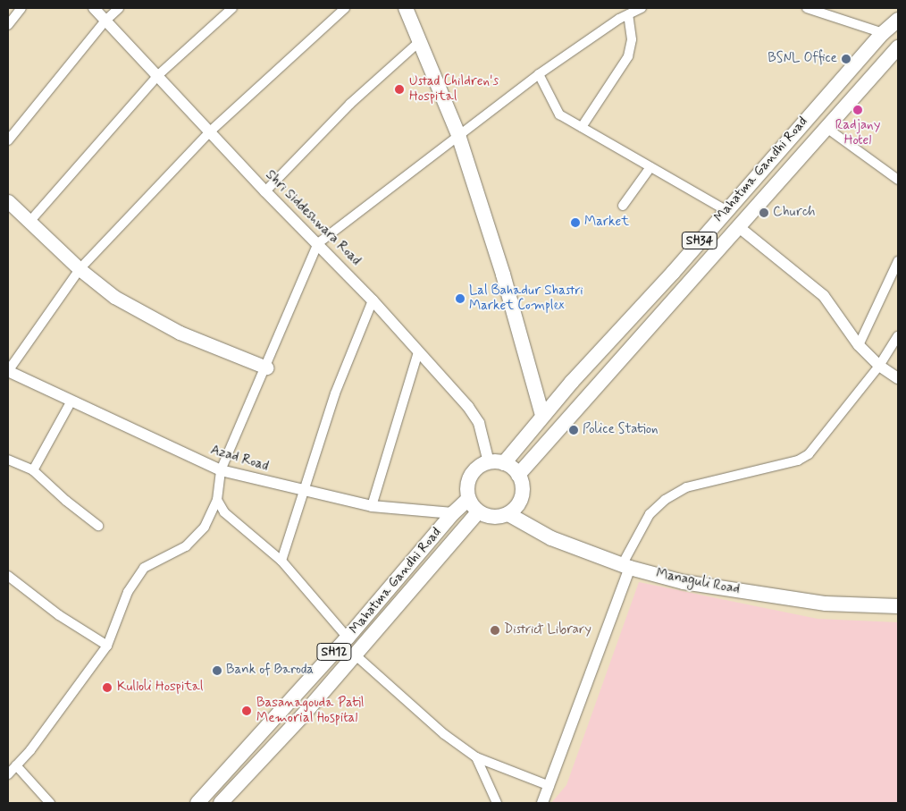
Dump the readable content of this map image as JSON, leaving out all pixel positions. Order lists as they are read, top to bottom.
{
  "streets": {
    "main road": [
      "Mahatma Gandhi Road",
      "SH34",
      "Managuli Road",
      "SH12"
    ],
    "street": ["Shri Siddeshwara Road", "Azad Road"]
  },
  "crossings": [
    ["Mahatma Gandhi Road", "Shri Siddeshwara Road"],
    ["Mahatma Gandhi Road", "Azad Road"],
    ["Mahatma Gandhi Road", "Managuli Road"],
    ["Shri Siddeshwara Road", "Managuli Road"]
  ],
  "places": [
    "BSNL Office",
    "Ustad Children's Hospital",
    "Radjany Hotel",
    "Church",
    "Market",
    "Lal Bahadur Shastri Market Complex",
    "Police Station",
    "District Library",
    "Bank of Baroda",
    "Kulloli Hospital",
    "Basanagouda Patil Memorial Hospital"
  ]
}
